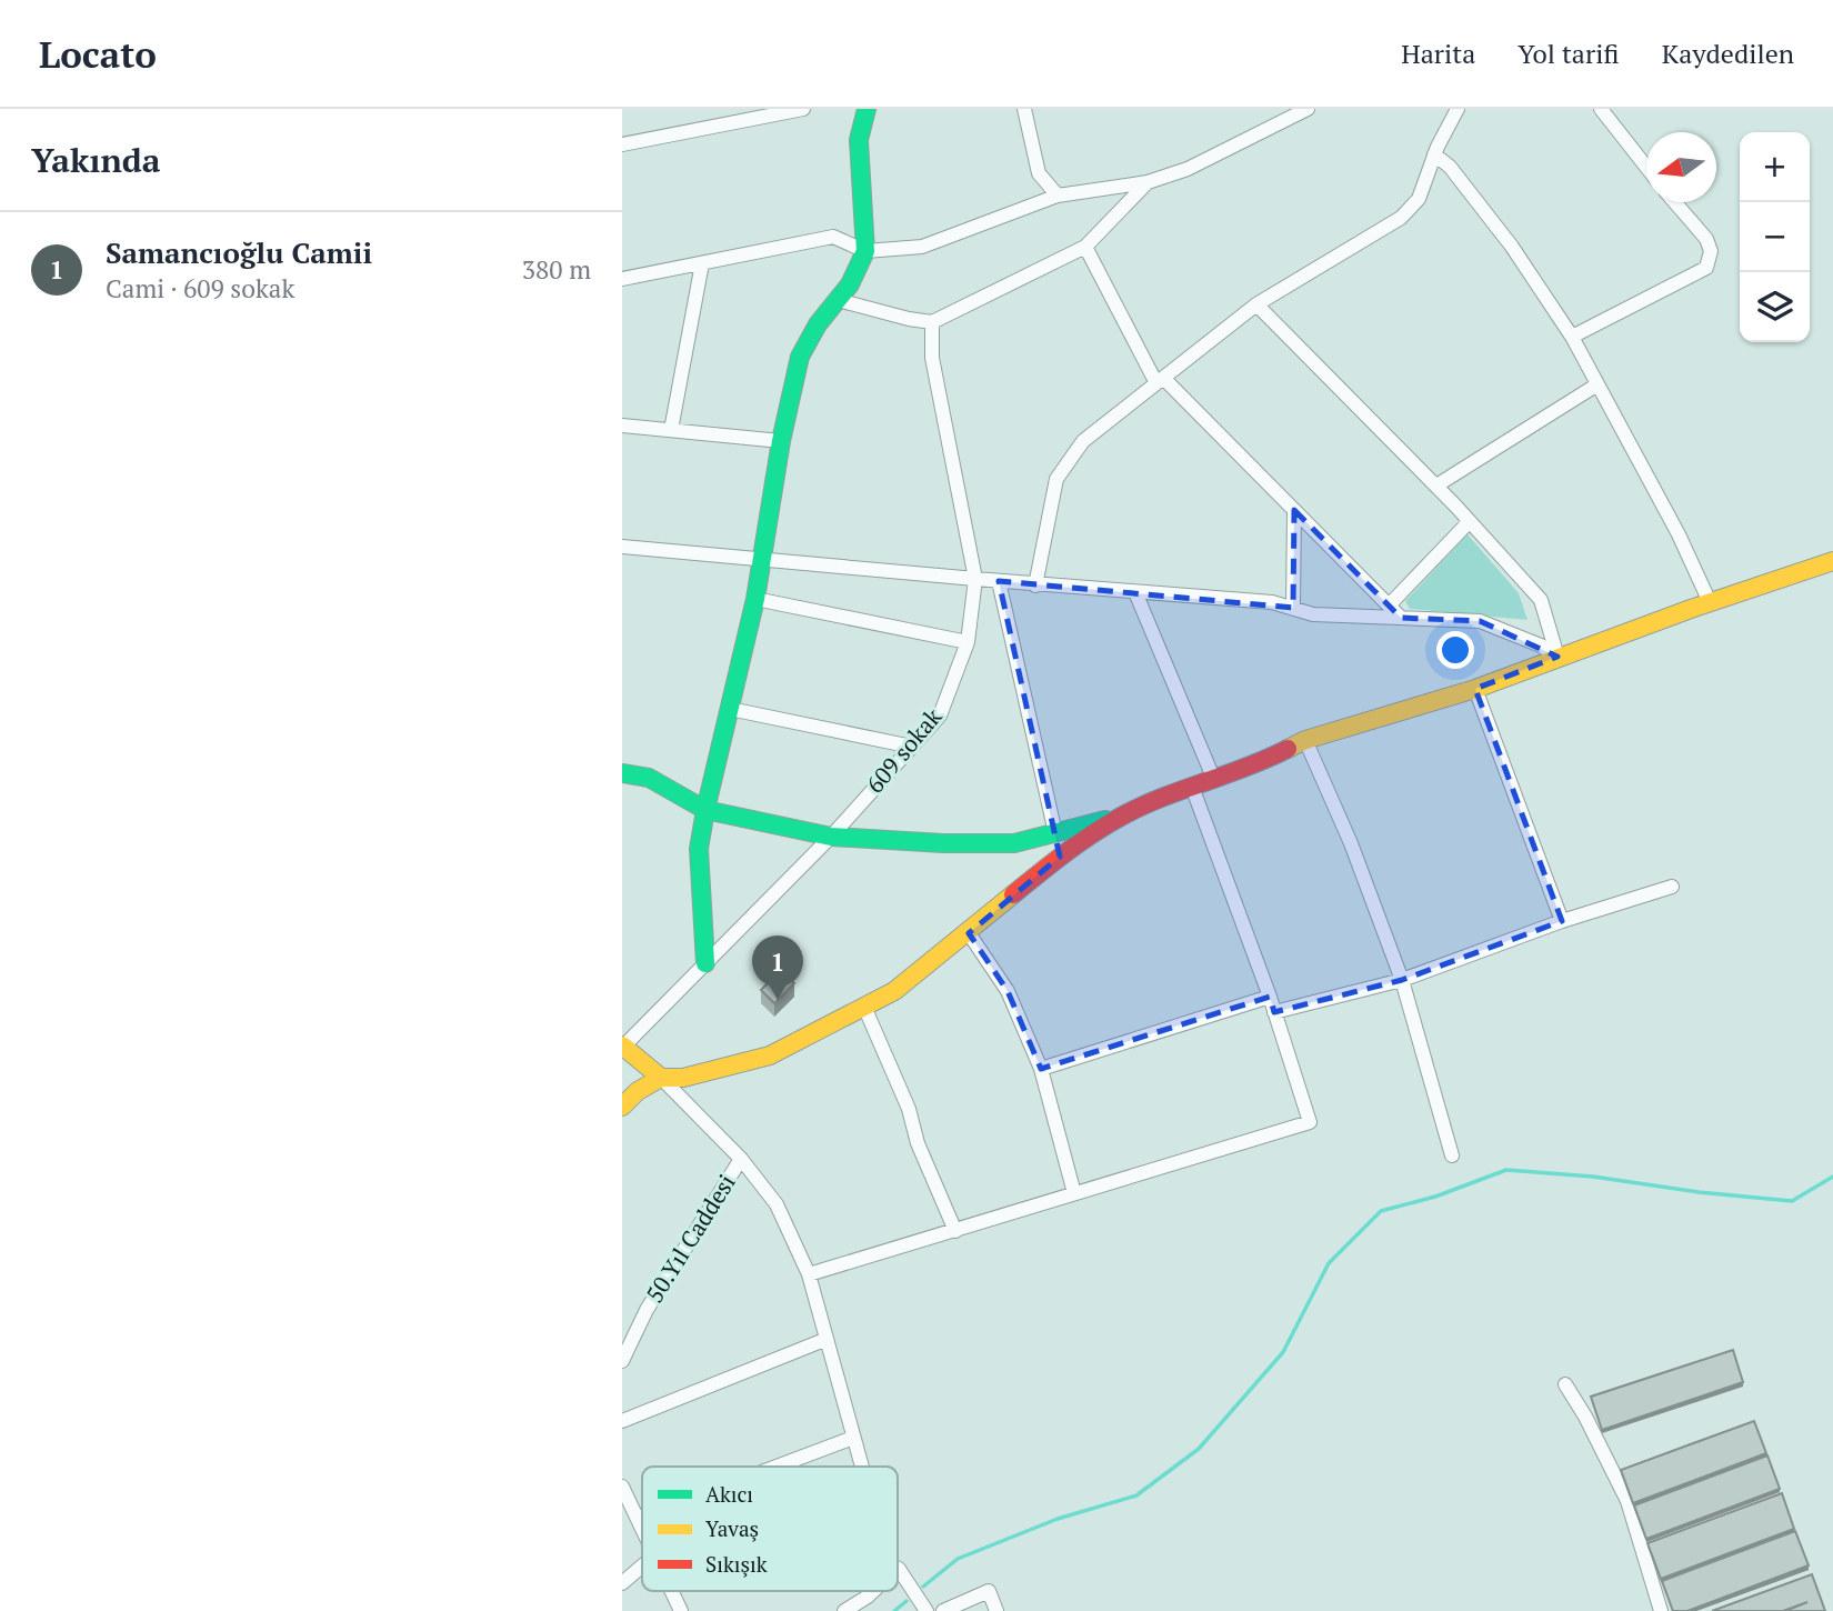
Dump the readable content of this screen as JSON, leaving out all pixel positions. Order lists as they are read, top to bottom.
{
  "streets": {
    "street": ["609 sokak", "50.Yıl Caddesi"]
  },
  "legend": ["Akıcı", "Yavaş", "Sıkışık"],
  "north": "left",
  "page": {
    "header": "Locato",
    "nav": ["Harita", "Yol tarifi", "Kaydedilen"],
    "heading": "Yakında",
    "map_buttons": ["+", "−"],
    "list": [
      {
        "mark": "1",
        "name": "Samancıoğlu Camii",
        "note": "Cami · 609 sokak",
        "value": "380 m"
      }
    ],
    "pins": "1"
  }
}
